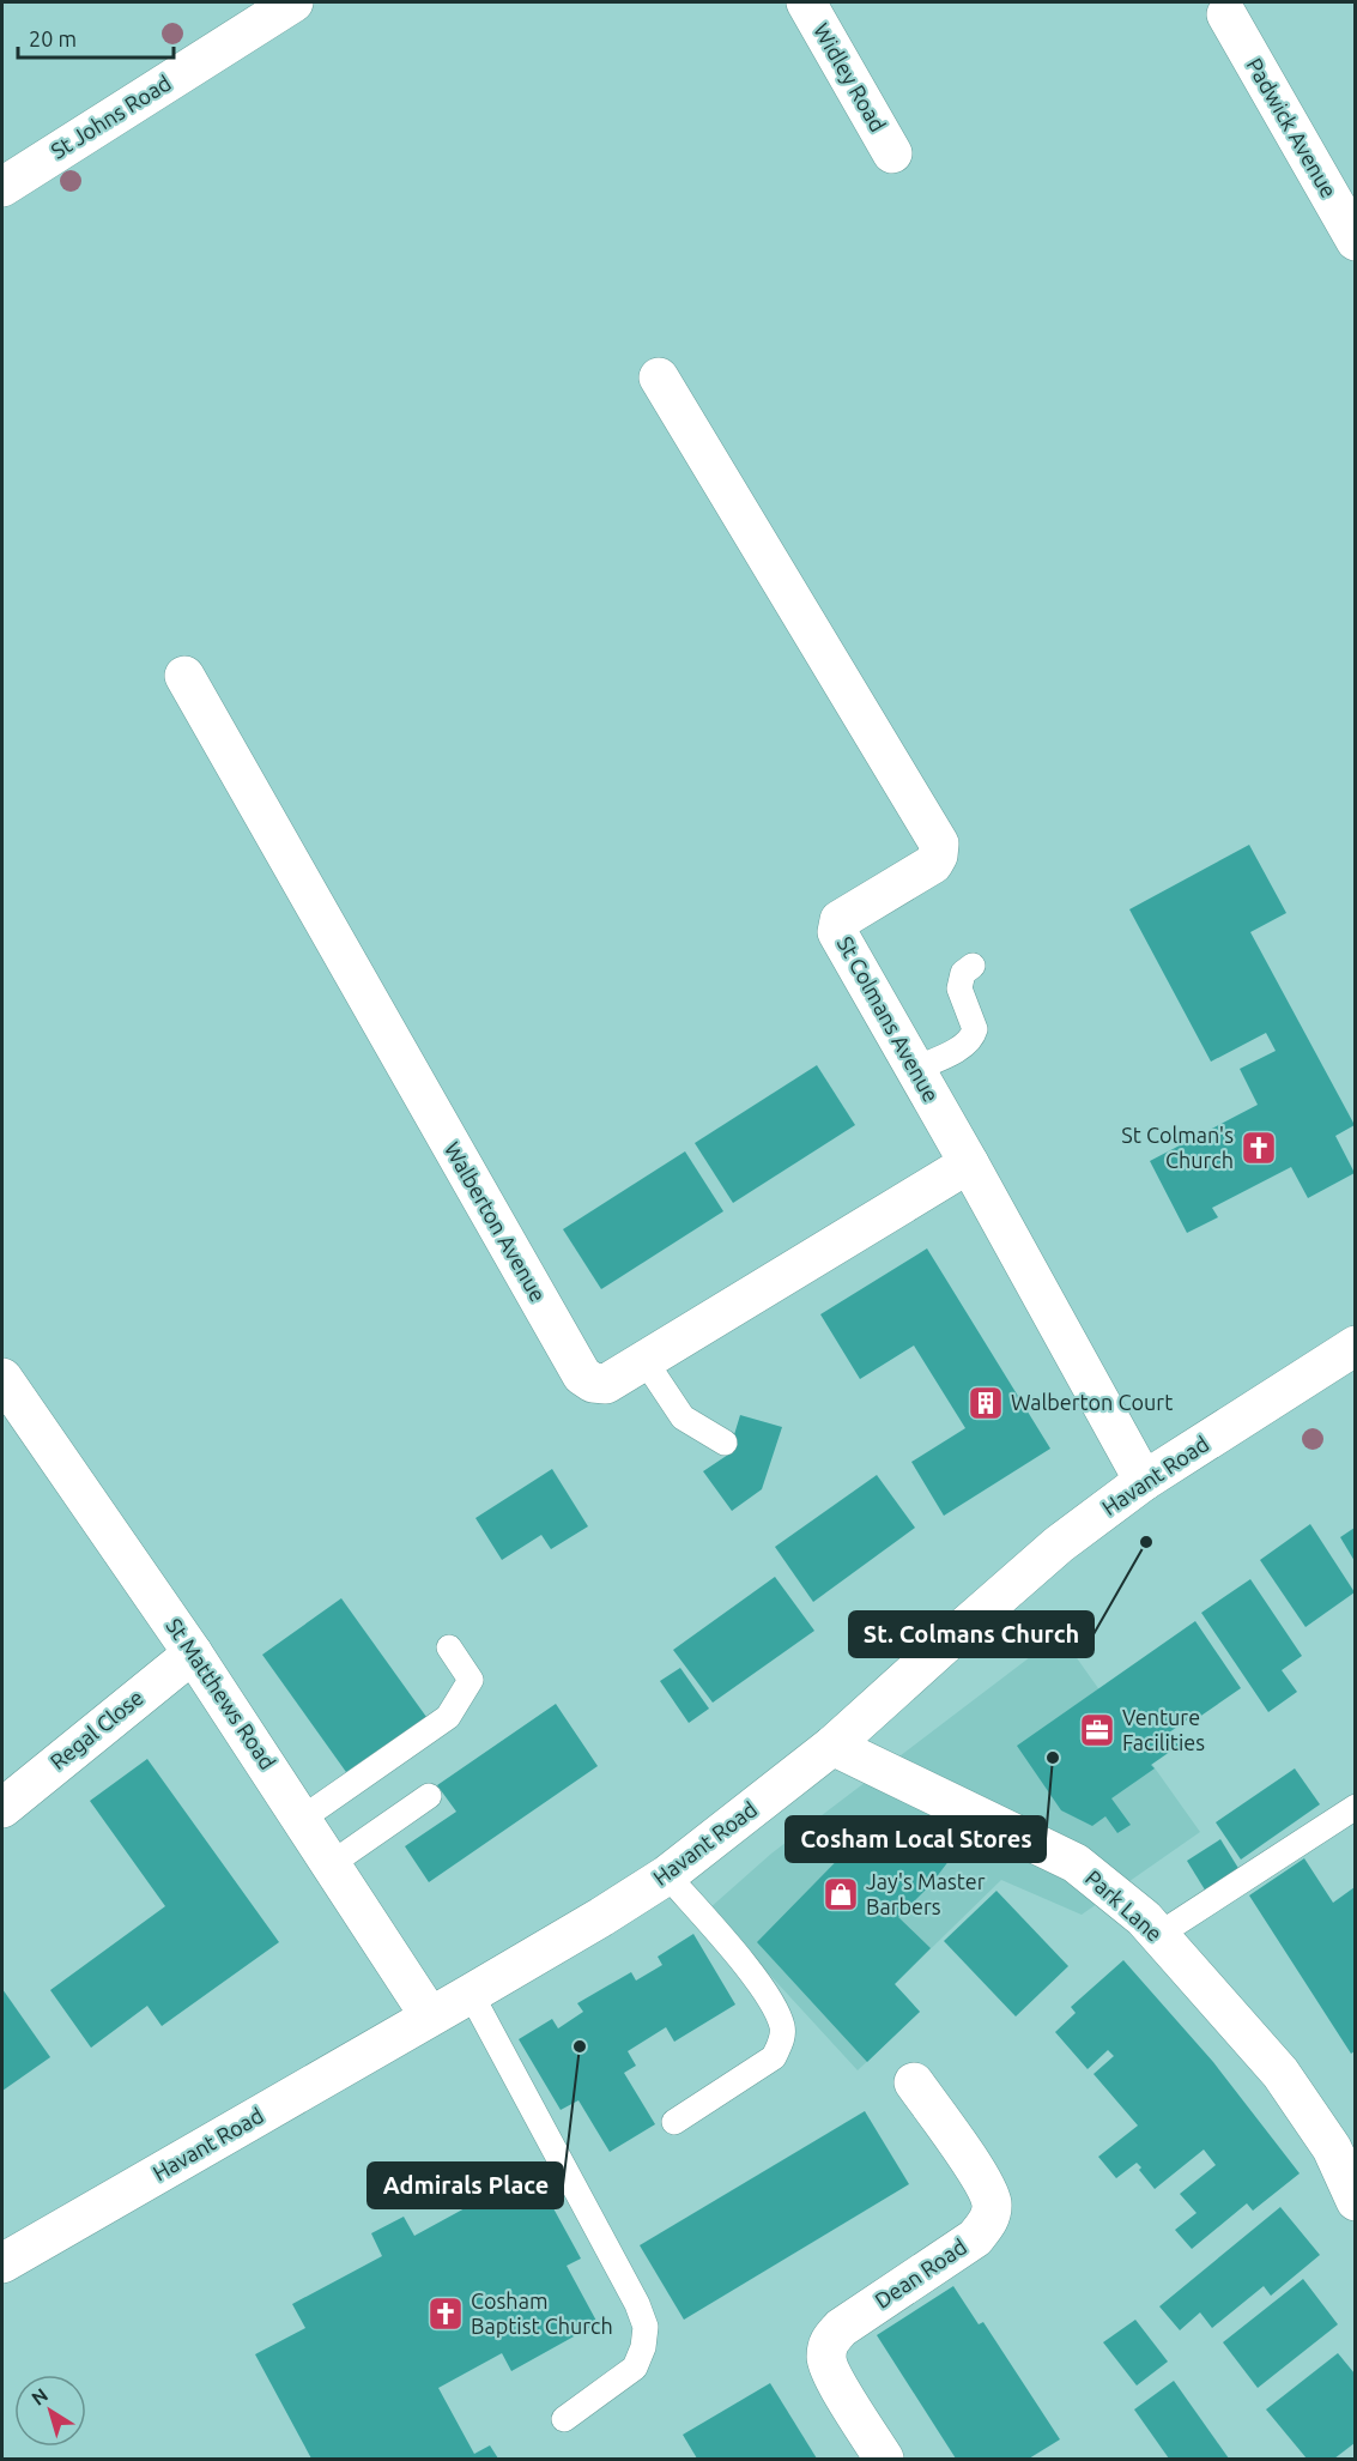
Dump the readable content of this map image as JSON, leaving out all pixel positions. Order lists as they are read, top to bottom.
{
  "streets": {
    "street": [
      "Widley Road",
      "St Johns Road",
      "Padwick Avenue",
      "St Colmans Avenue",
      "Walberton Avenue",
      "Havant Road",
      "St Matthews Road",
      "Regal Close",
      "Park Lane",
      "Dean Road"
    ]
  },
  "crossings": [
    ["St Colmans Avenue", "Walberton Avenue"],
    ["St Colmans Avenue", "Havant Road"],
    ["Havant Road", "St Matthews Road"],
    ["Havant Road", "Park Lane"],
    ["St Matthews Road", "Regal Close"]
  ],
  "places": {
    "church": ["St Colman's Church", "Cosham Baptist Church"],
    "building": ["Walberton Court"],
    "other": ["St. Colmans Church", "Cosham Local Stores", "Admirals Place"],
    "office": ["Venture Facilities"],
    "shop": ["Jay's Master Barbers"]
  },
  "scale_bar": "20 m",
  "north": "top left"
}
